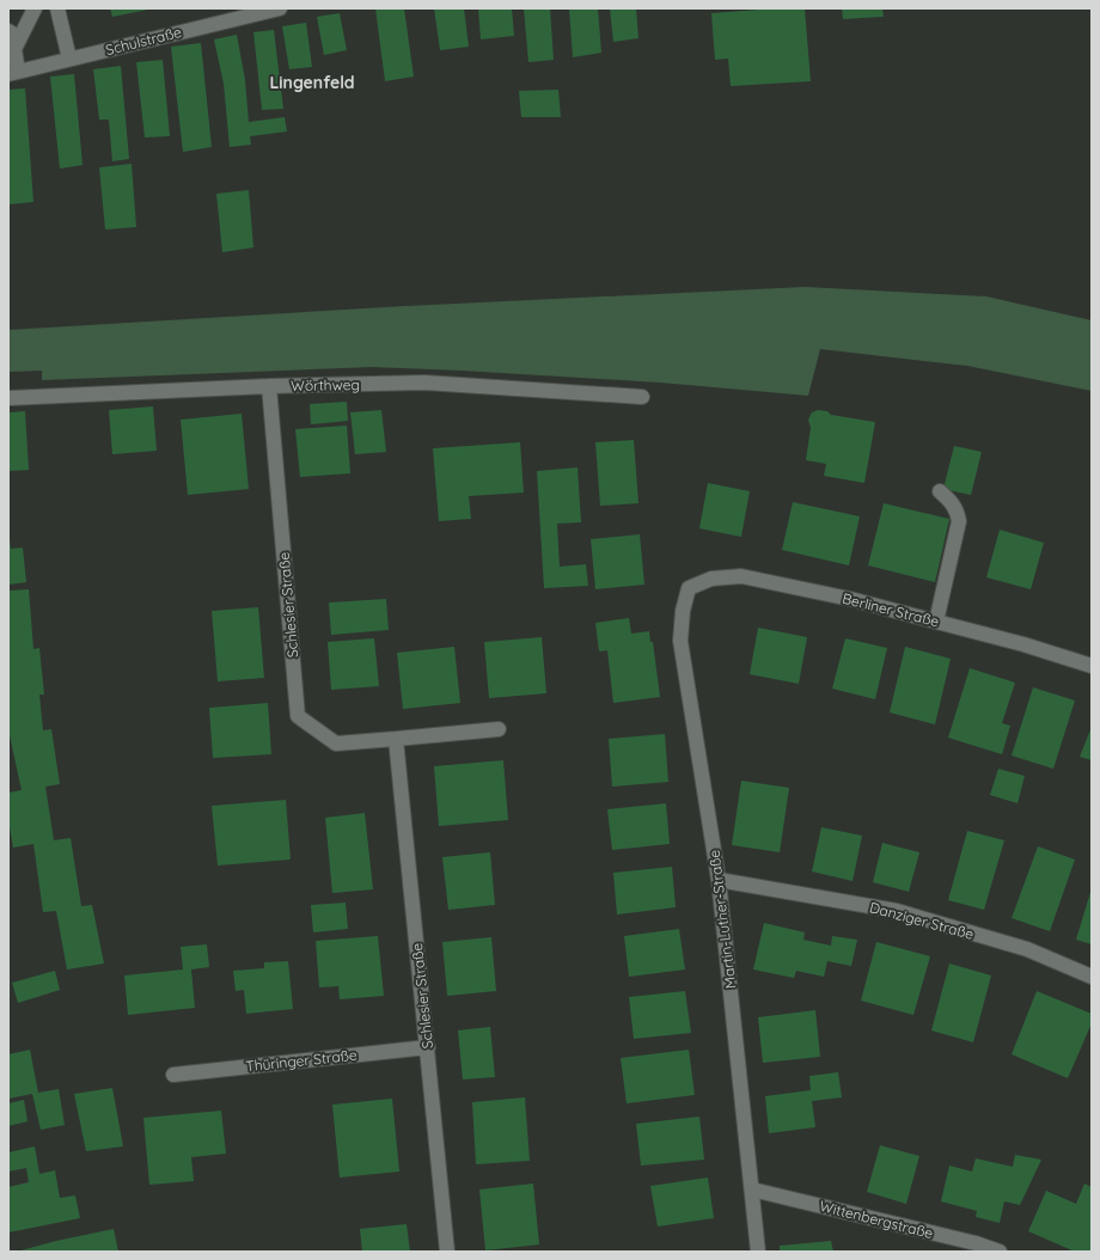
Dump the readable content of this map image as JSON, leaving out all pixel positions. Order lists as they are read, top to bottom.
{
  "streets": {
    "street": [
      "Schulstraße",
      "Wörthweg",
      "Schlesier Straße",
      "Berliner Straße",
      "Martin-Luther-Straße",
      "Danziger Straße",
      "Thüringer Straße",
      "Wittenbergstraße"
    ]
  },
  "crossings": [
    ["Wörthweg", "Schlesier Straße"],
    ["Schlesier Straße", "Thüringer Straße"],
    ["Berliner Straße", "Martin-Luther-Straße"],
    ["Martin-Luther-Straße", "Danziger Straße"],
    ["Martin-Luther-Straße", "Wittenbergstraße"]
  ],
  "districts": ["Lingenfeld"]
}
